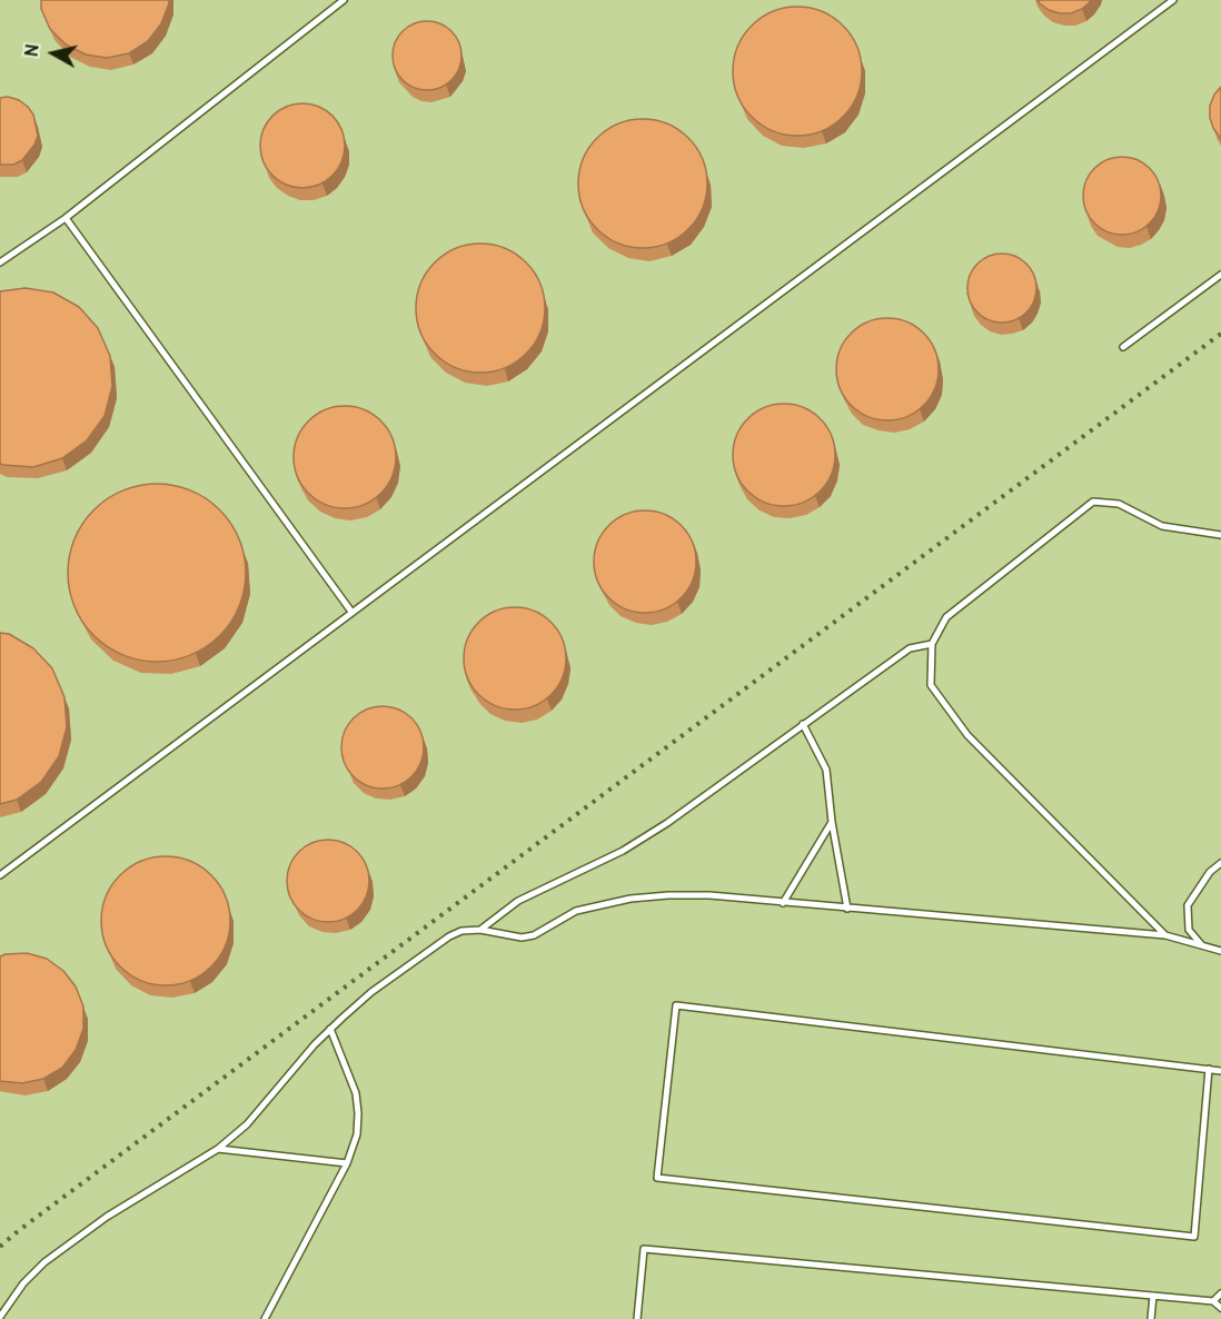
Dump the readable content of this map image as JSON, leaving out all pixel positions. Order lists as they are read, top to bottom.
{
  "north": "left"
}
